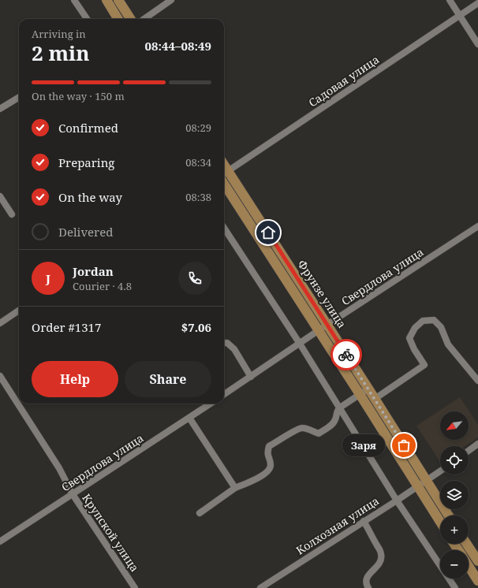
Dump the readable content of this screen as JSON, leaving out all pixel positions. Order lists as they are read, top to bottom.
{
  "streets": {
    "main road": ["Фрунзе улица"],
    "street": [
      "Садовая улица",
      "Свердлова улица",
      "Колхозная улица",
      "Крупской улица"
    ]
  },
  "crossings": [
    ["Садовая улица", "Фрунзе улица"],
    ["Свердлова улица", "Фрунзе улица"],
    ["Свердлова улица", "Крупской улица"],
    ["Фрунзе улица", "Колхозная улица"]
  ],
  "places": ["Заря"],
  "north": "bottom left",
  "page": {
    "heading": ["2 min", "Arriving in", "08:44–08:49"],
    "panel": [
      "Jordan",
      "Courier · 4.8",
      "Order #1317",
      "$7.06"
    ],
    "bar": "On the way · 150 m",
    "list": [
      ["Confirmed", "08:29"],
      ["Preparing", "08:34"],
      ["On the way", "08:38"],
      "Delivered"
    ],
    "round": "J",
    "buttons": ["Help", "Share"],
    "map_buttons": ["+", "−"],
    "bubble": "Заря"
  }
}
